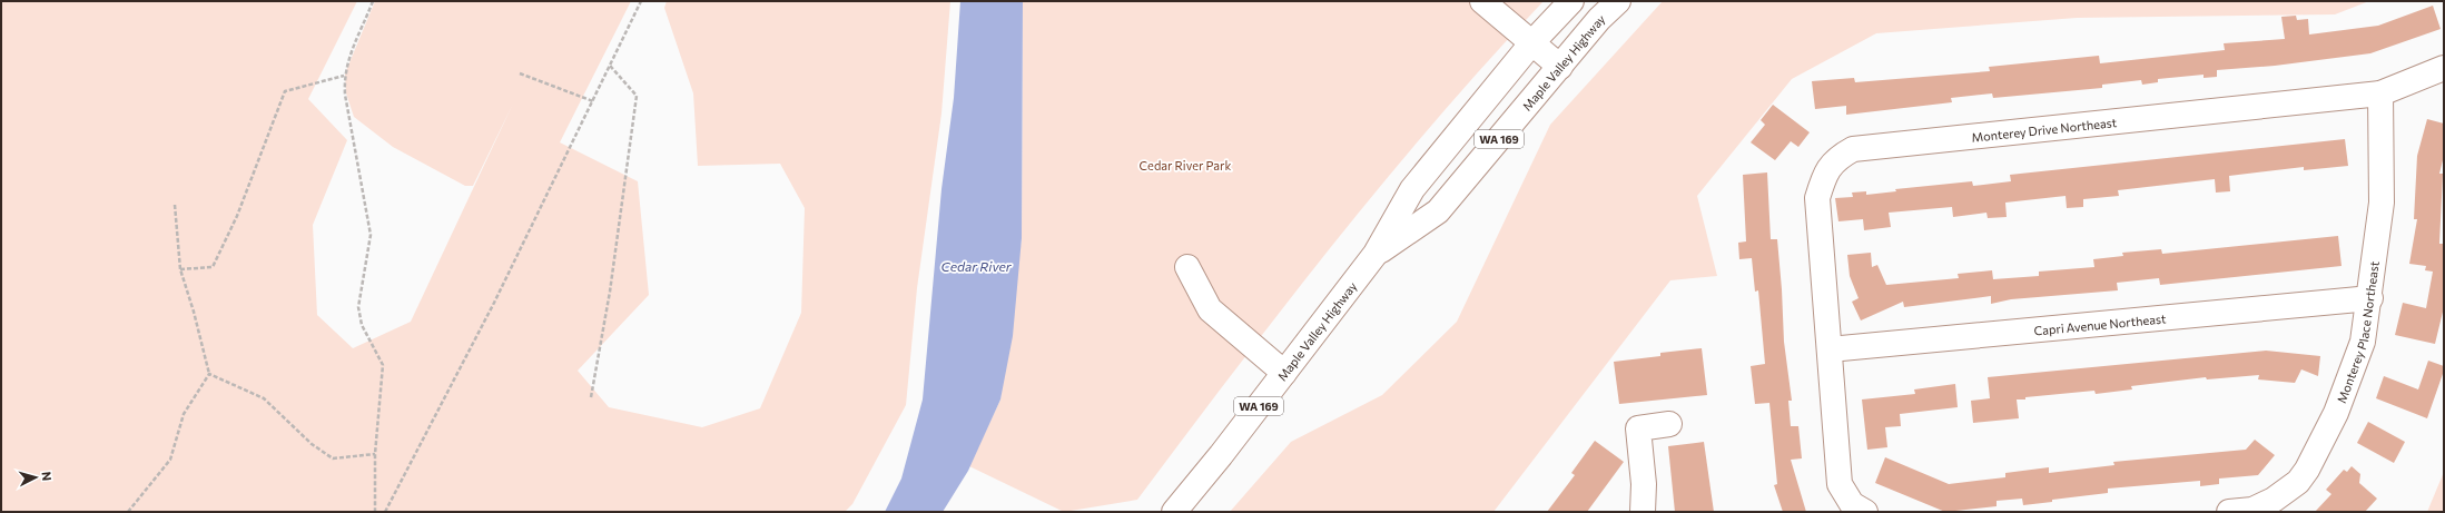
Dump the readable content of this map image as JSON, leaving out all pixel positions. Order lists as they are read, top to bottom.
{
  "streets": {
    "street": [
      "Maple Valley Highway",
      "Monterey Drive Northeast",
      "WA 169",
      "Capri Avenue Northeast",
      "Monterey Place Northeast"
    ]
  },
  "crossings": [
    ["Monterey Drive Northeast", "Capri Avenue Northeast"],
    ["Monterey Drive Northeast", "Monterey Place Northeast"],
    ["Capri Avenue Northeast", "Monterey Place Northeast"]
  ],
  "water": ["Cedar River"],
  "parks": ["Cedar River Park"],
  "north": "right"
}
